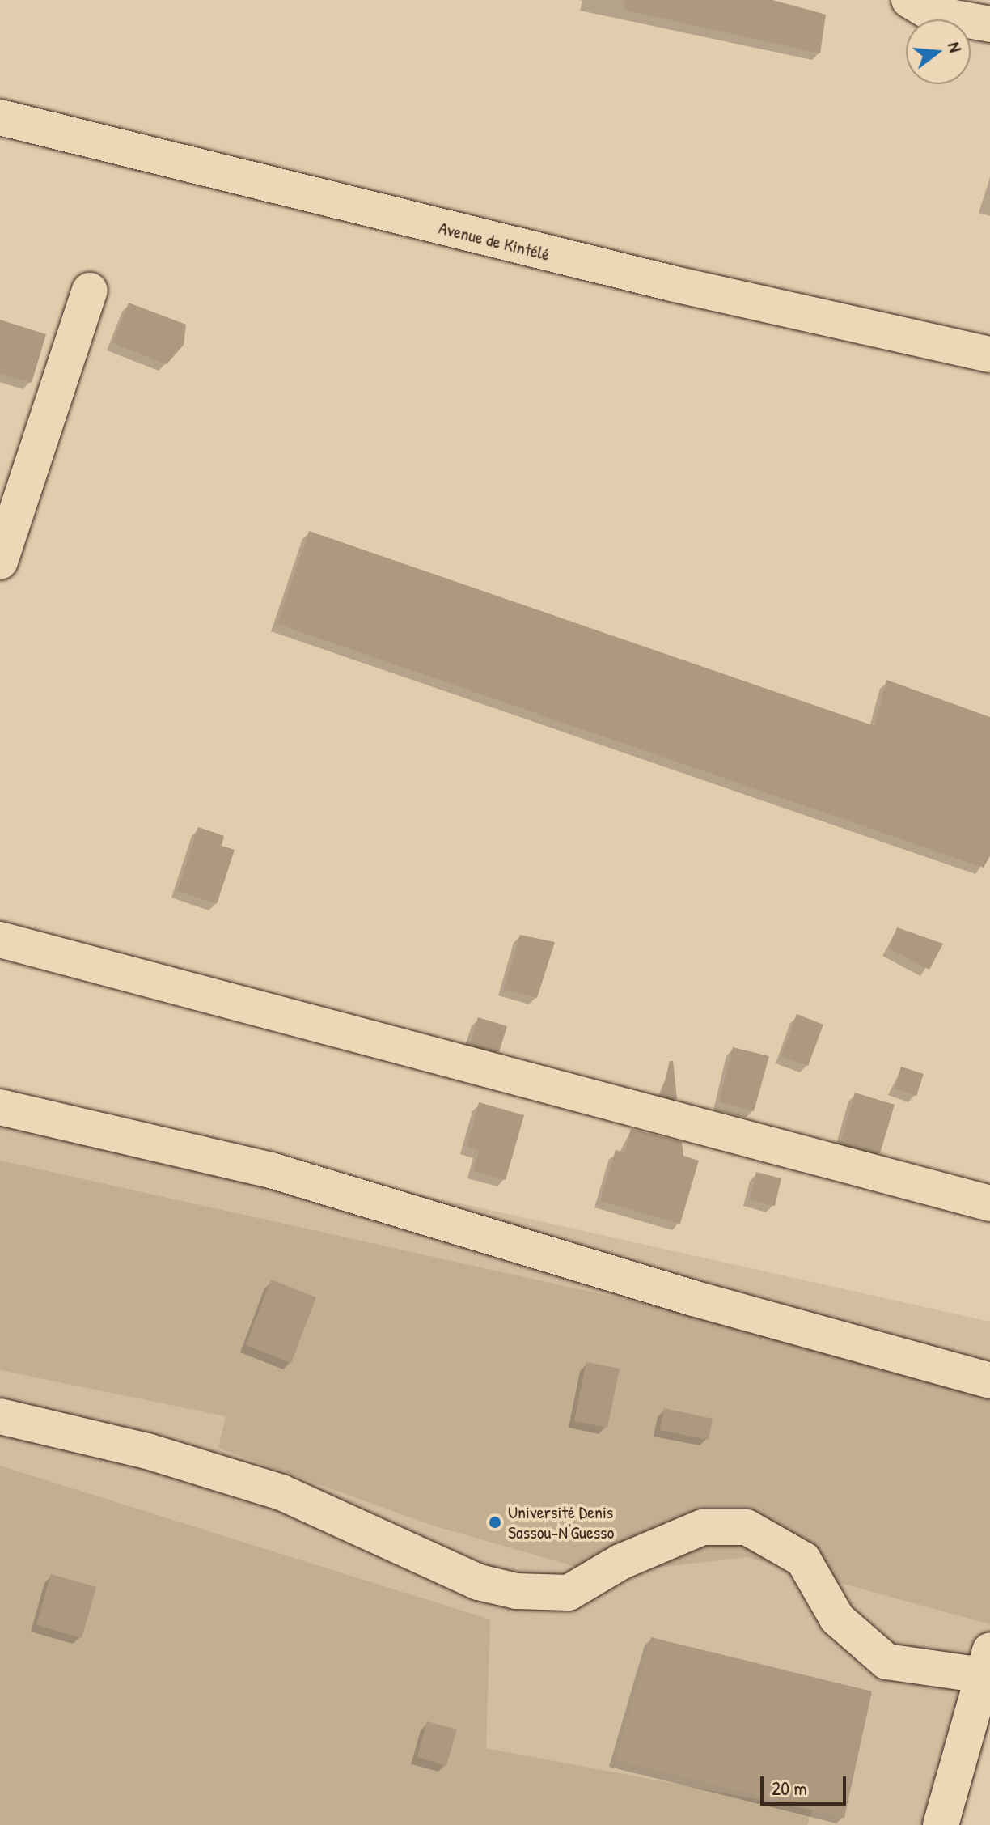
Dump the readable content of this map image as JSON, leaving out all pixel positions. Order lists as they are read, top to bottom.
{
  "streets": {
    "street": ["Avenue de Kintélé"]
  },
  "places": ["Université Denis Sassou-N'Guesso"],
  "scale_bar": "20 m",
  "north": "right"
}
